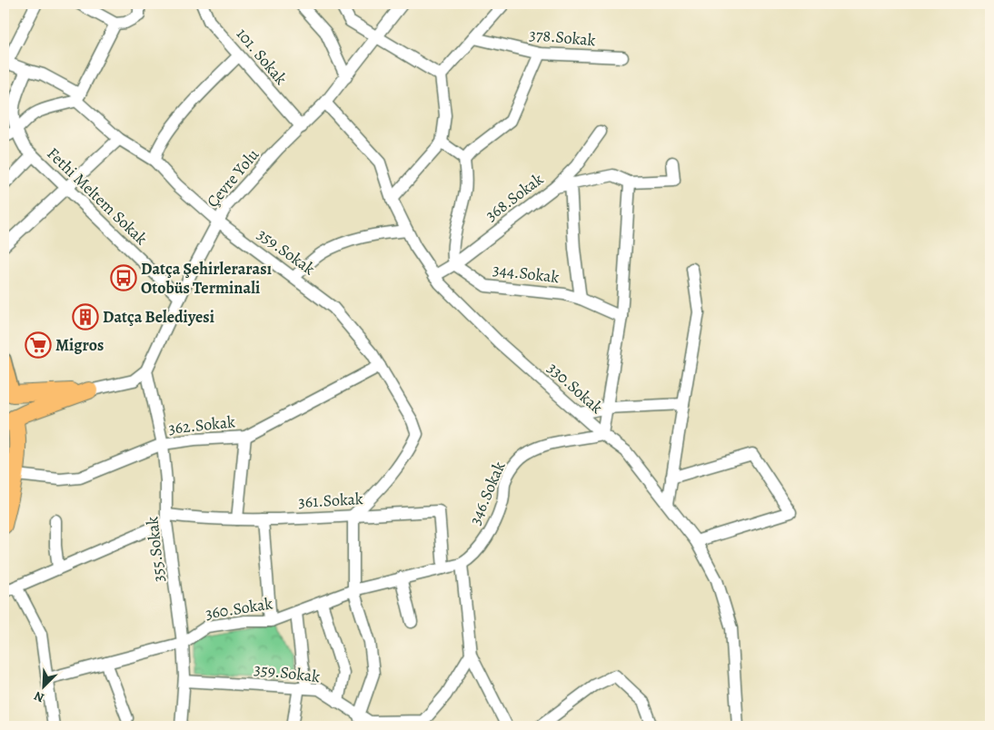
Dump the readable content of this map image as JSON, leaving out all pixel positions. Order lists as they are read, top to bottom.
{
  "streets": {
    "street": [
      "378.Sokak",
      "101. Sokak",
      "Çevre Yolu",
      "Fethi Meltem Sokak",
      "368.Sokak",
      "359.Sokak",
      "344.Sokak",
      "330.Sokak",
      "362.Sokak",
      "346.Sokak",
      "361.Sokak",
      "355.Sokak",
      "360.Sokak"
    ]
  },
  "crossings": [
    ["101. Sokak", "Çevre Yolu"],
    ["Çevre Yolu", "Fethi Meltem Sokak"],
    ["Çevre Yolu", "359.Sokak"],
    ["Çevre Yolu", "330.Sokak"],
    ["Çevre Yolu", "355.Sokak"],
    ["368.Sokak", "344.Sokak"],
    ["368.Sokak", "330.Sokak"],
    ["359.Sokak", "362.Sokak"],
    ["359.Sokak", "361.Sokak"],
    ["359.Sokak", "355.Sokak"],
    ["330.Sokak", "346.Sokak"],
    ["362.Sokak", "355.Sokak"],
    ["346.Sokak", "360.Sokak"],
    ["361.Sokak", "355.Sokak"],
    ["361.Sokak", "360.Sokak"],
    ["355.Sokak", "360.Sokak"]
  ],
  "places": {
    "bus stop": ["Datça Şehirlerarası Otobüs Terminali"],
    "building": ["Datça Belediyesi"],
    "supermarket": ["Migros"]
  },
  "north": "bottom left"
}
